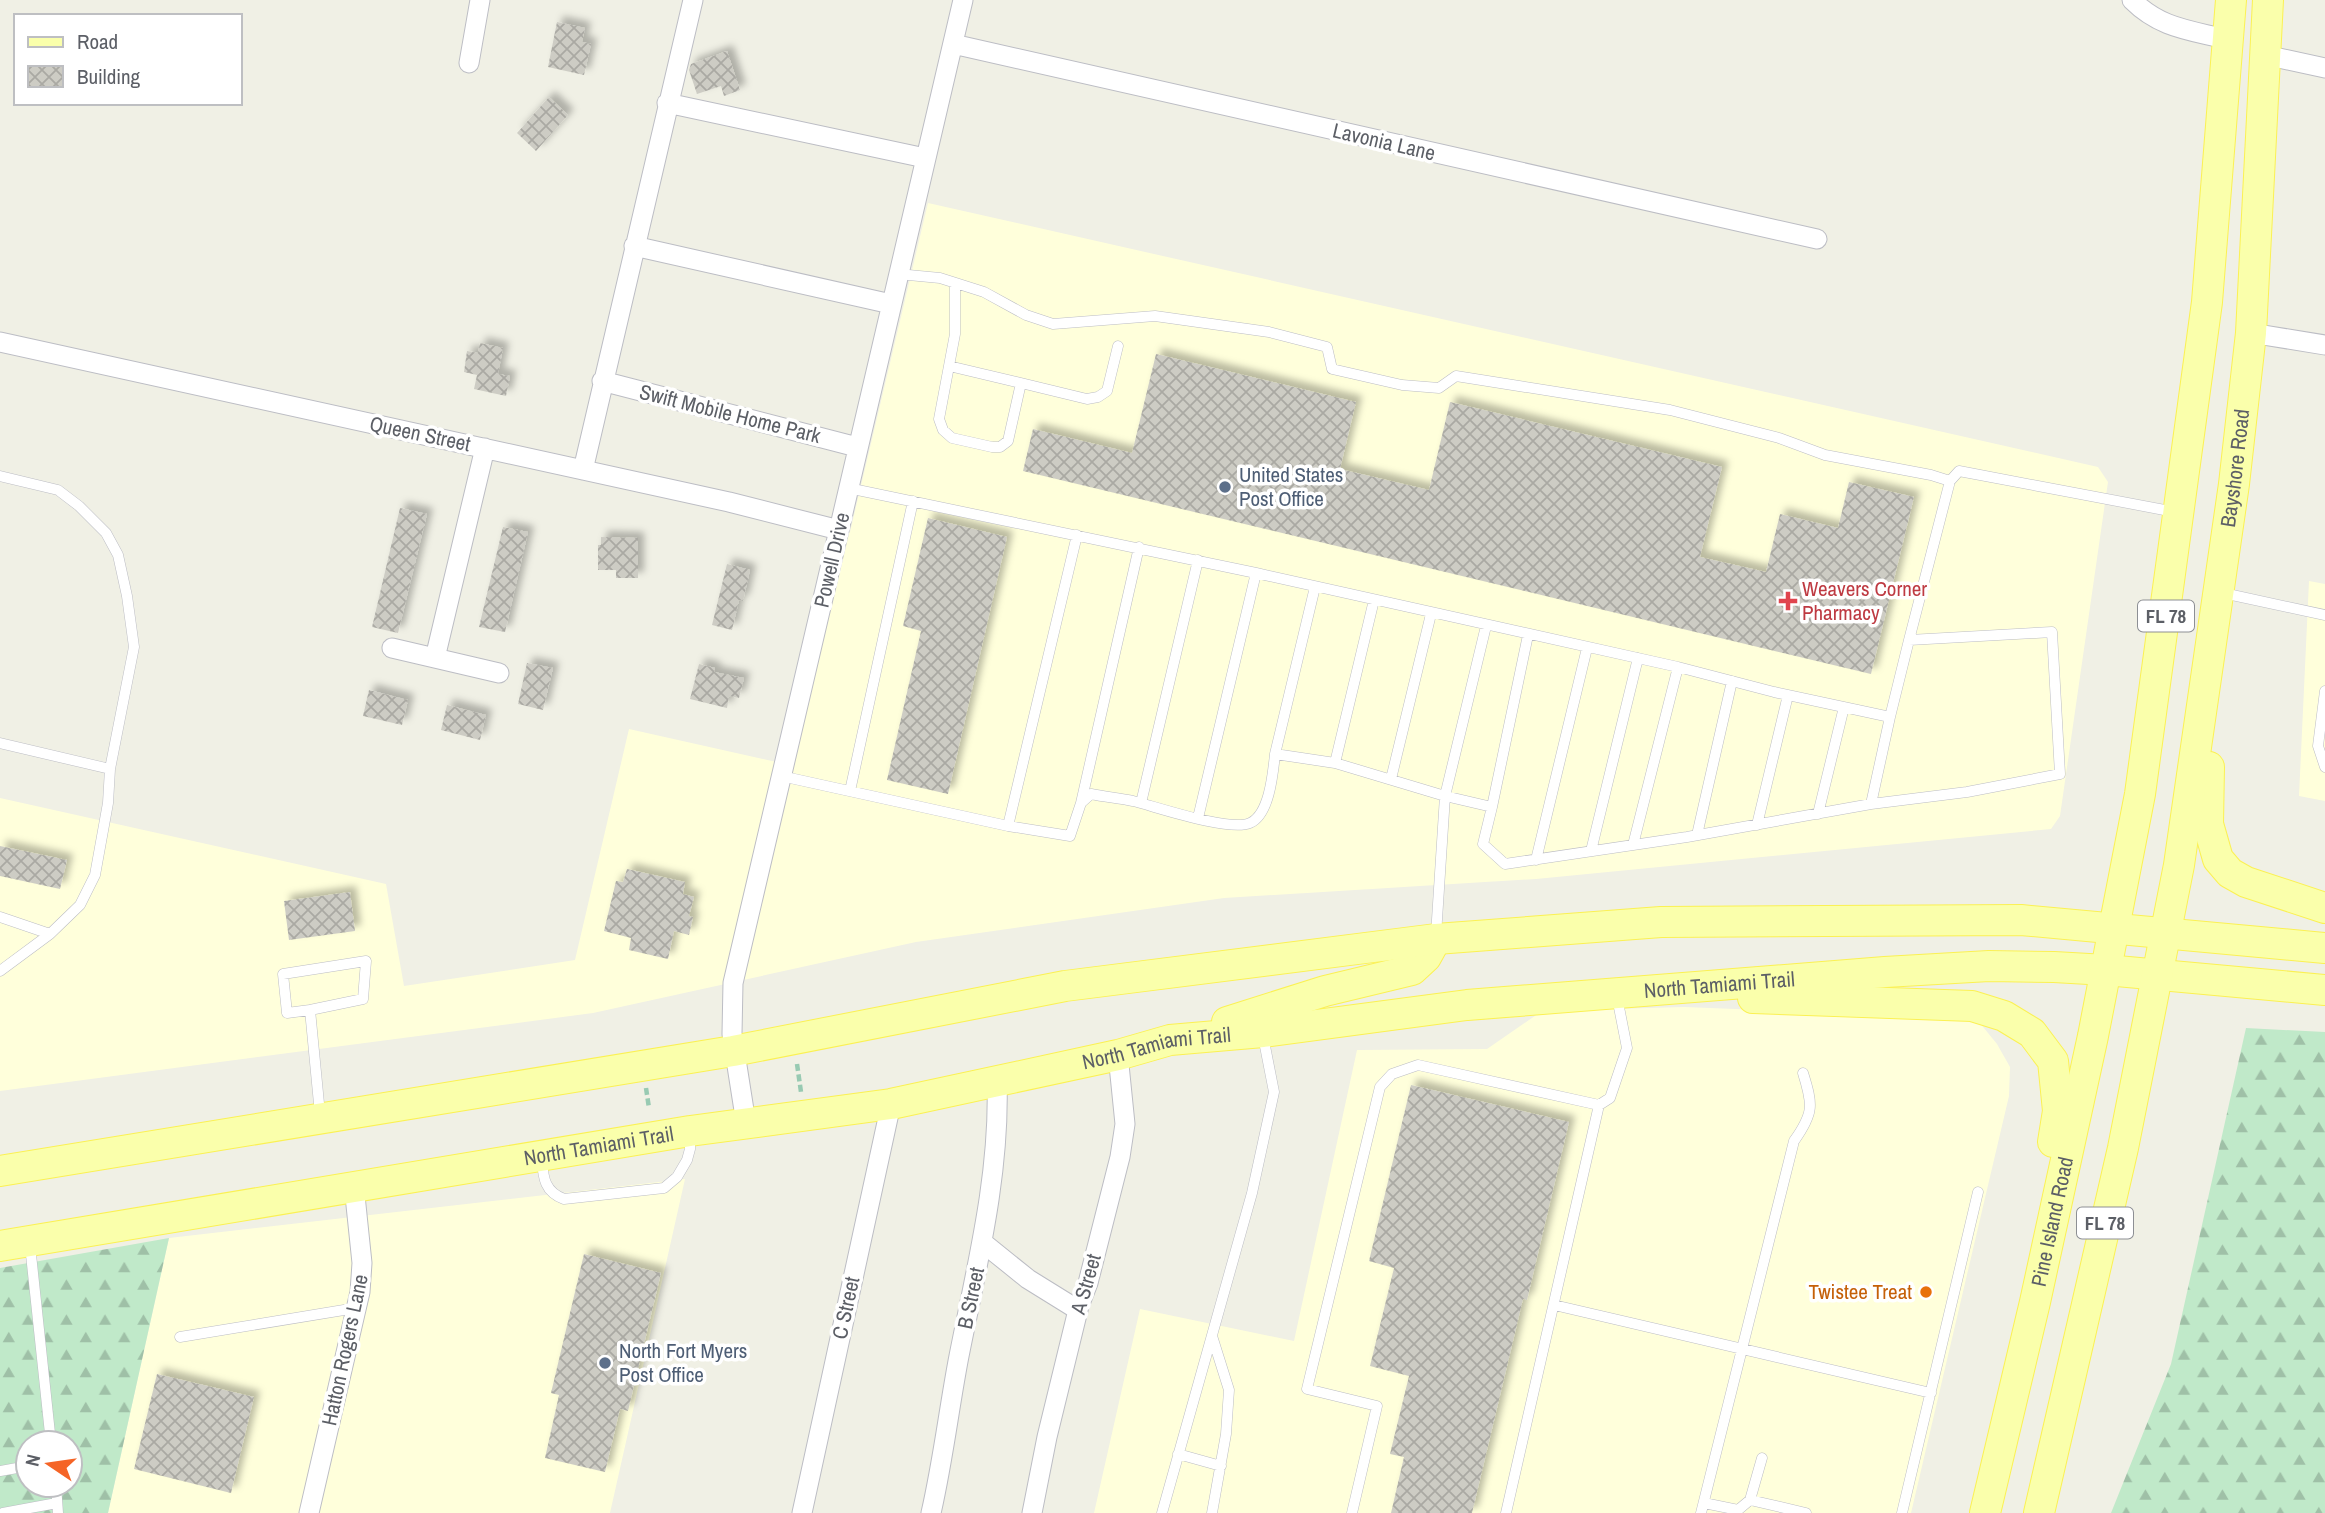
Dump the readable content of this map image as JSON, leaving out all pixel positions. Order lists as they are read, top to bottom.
{
  "streets": {
    "main road": [
      "Bayshore Road",
      "FL 78",
      "North Tamiami Trail",
      "Pine Island Road"
    ],
    "street": [
      "Lavonia Lane",
      "Swift Mobile Home Park",
      "Queen Street",
      "Powell Drive",
      "A Street",
      "B Street",
      "C Street",
      "Hatton Rogers Lane"
    ]
  },
  "crossings": [
    ["Lavonia Lane", "Powell Drive"],
    ["Swift Mobile Home Park", "Powell Drive"],
    ["Queen Street", "Powell Drive"],
    ["Bayshore Road", "FL 78"],
    ["Powell Drive", "North Tamiami Trail"],
    ["FL 78", "North Tamiami Trail"],
    ["FL 78", "Pine Island Road"],
    ["North Tamiami Trail", "Pine Island Road"],
    ["North Tamiami Trail", "A Street"],
    ["North Tamiami Trail", "B Street"],
    ["North Tamiami Trail", "C Street"],
    ["North Tamiami Trail", "Hatton Rogers Lane"]
  ],
  "places": {
    "other": ["United States Post Office", "Twistee Treat", "North Fort Myers Post Office"],
    "health": ["Weavers Corner Pharmacy"]
  },
  "legend": ["Road", "Building"],
  "north": "left"
}
